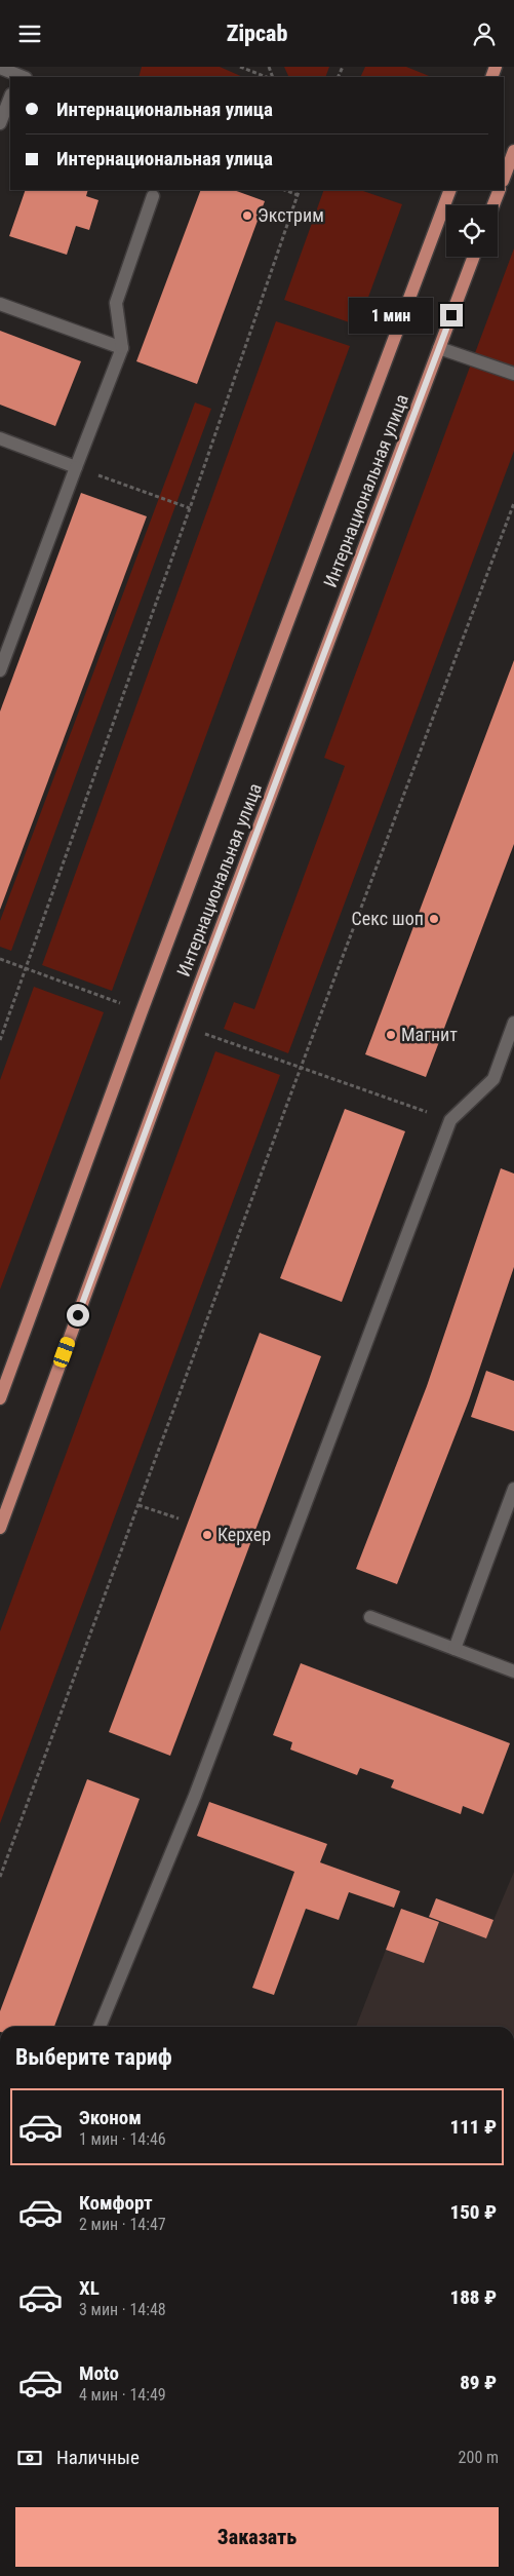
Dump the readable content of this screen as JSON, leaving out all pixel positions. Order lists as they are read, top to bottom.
{
  "streets": {
    "main road": ["Интернациональная улица"]
  },
  "places": [
    "Экстрим",
    "Секс шоп",
    "Магнит",
    "Керхер"
  ],
  "page": {
    "header": "Zipcab",
    "banner": ["Интернациональная улица", "Интернациональная улица"],
    "bubble": "1 мин",
    "heading": "Выберите тариф",
    "list": [
      {
        "name": "Эконом",
        "note": "1 мин · 14:46",
        "value": "111 ₽"
      },
      {
        "name": "Комфорт",
        "note": "2 мин · 14:47",
        "value": "150 ₽"
      },
      {
        "name": "XL",
        "note": "3 мин · 14:48",
        "value": "188 ₽"
      },
      {
        "name": "Moto",
        "note": "4 мин · 14:49",
        "value": "89 ₽"
      }
    ],
    "pay": ["Наличные", "200 m"],
    "buttons": "Заказать"
  }
}
